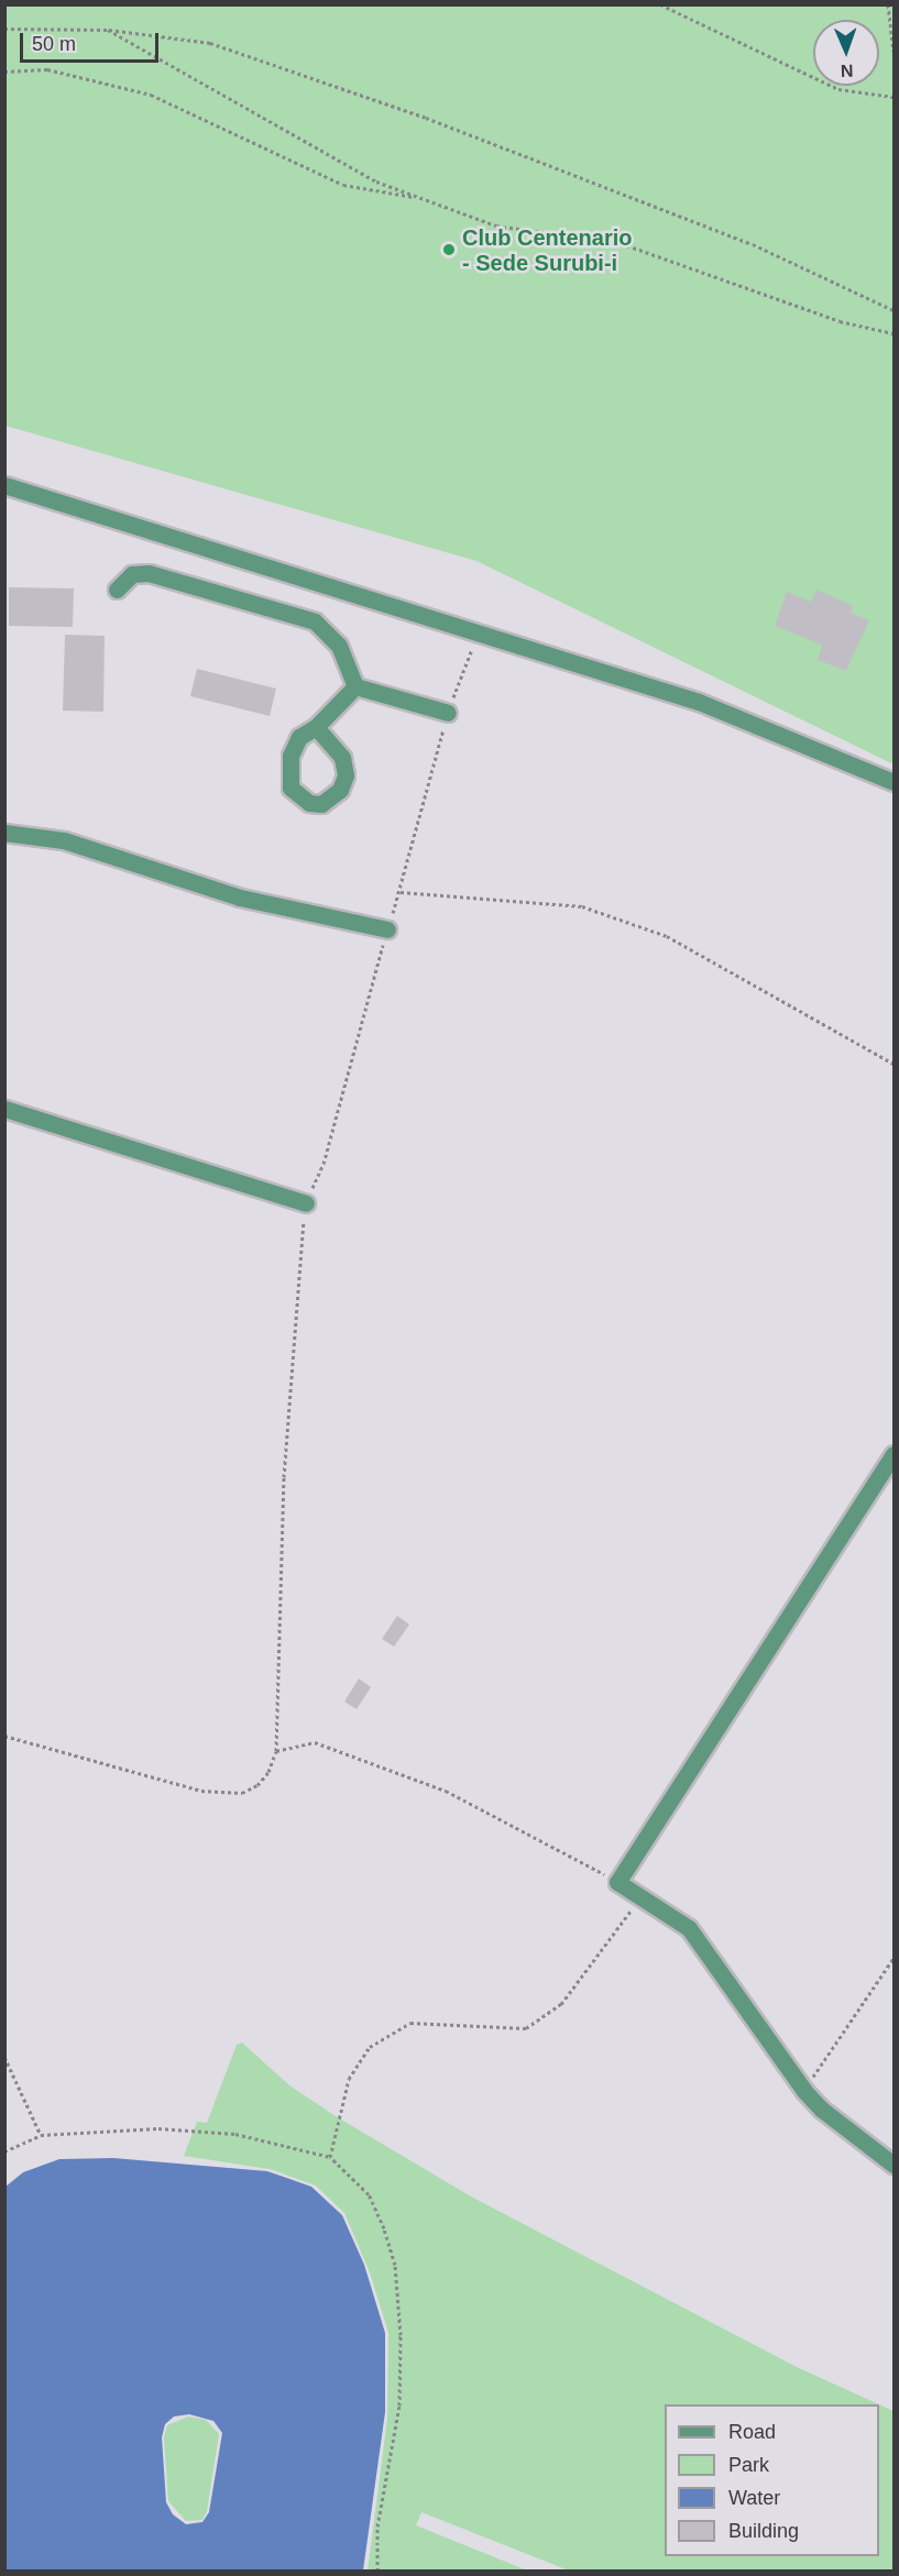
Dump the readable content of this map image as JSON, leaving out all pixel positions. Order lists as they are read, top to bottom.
{
  "places": ["Club Centenario - Sede Surubi-i"],
  "legend": [
    "Road",
    "Park",
    "Water",
    "Building"
  ],
  "scale_bar": "50 m",
  "north": "bottom"
}
